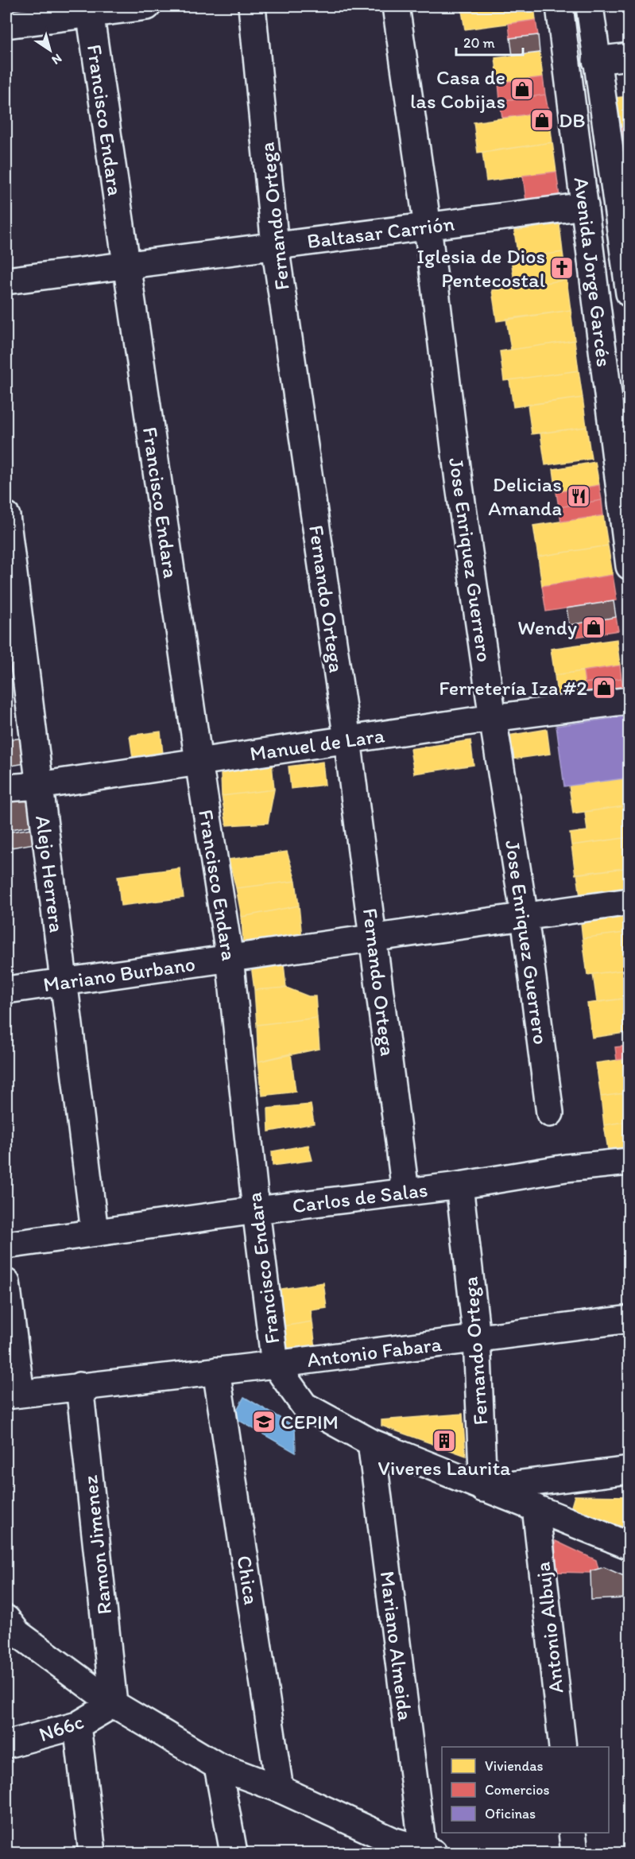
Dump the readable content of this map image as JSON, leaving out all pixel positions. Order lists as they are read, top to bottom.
{
  "streets": {
    "street": [
      "Francisco Endara",
      "Fernando Ortega",
      "Baltasar Carrión",
      "Avenida Jorge Garcés",
      "Jose Enriquez Guerrero",
      "Manuel de Lara",
      "Alejo Herrera",
      "Mariano Burbano",
      "Carlos de Salas",
      "Antonio Fabara",
      "Ramon Jimenez",
      "Chica",
      "Antonio Albuja",
      "Mariano Almeida",
      "N66c"
    ]
  },
  "crossings": [
    ["Francisco Endara", "Fernando Ortega"],
    ["Francisco Endara", "Baltasar Carrión"],
    ["Francisco Endara", "Manuel de Lara"],
    ["Francisco Endara", "Mariano Burbano"],
    ["Francisco Endara", "Carlos de Salas"],
    ["Francisco Endara", "Antonio Fabara"],
    ["Francisco Endara", "Antonio Albuja"],
    ["Francisco Endara", "Mariano Almeida"],
    ["Fernando Ortega", "Baltasar Carrión"],
    ["Fernando Ortega", "Manuel de Lara"],
    ["Fernando Ortega", "Mariano Burbano"],
    ["Fernando Ortega", "Carlos de Salas"],
    ["Fernando Ortega", "Antonio Fabara"],
    ["Baltasar Carrión", "Avenida Jorge Garcés"],
    ["Baltasar Carrión", "Jose Enriquez Guerrero"],
    ["Jose Enriquez Guerrero", "Manuel de Lara"],
    ["Jose Enriquez Guerrero", "Mariano Burbano"],
    ["Manuel de Lara", "Alejo Herrera"],
    ["Alejo Herrera", "Mariano Burbano"],
    ["Alejo Herrera", "Carlos de Salas"],
    ["Antonio Fabara", "Ramon Jimenez"],
    ["Antonio Fabara", "Chica"],
    ["Ramon Jimenez", "N66c"]
  ],
  "places": {
    "shop": [
      "Casa de las Cobijas",
      "DB",
      "Wendy",
      "Ferretería Iza #2"
    ],
    "church": ["Iglesia de Dios Pentecostal"],
    "restaurant": ["Delicias Amanda"],
    "school or university": ["CEPIM"],
    "building": ["Viveres Laurita"]
  },
  "legend": ["Viviendas", "Comercios", "Oficinas"],
  "scale_bar": "20 m",
  "north": "bottom right"
}
